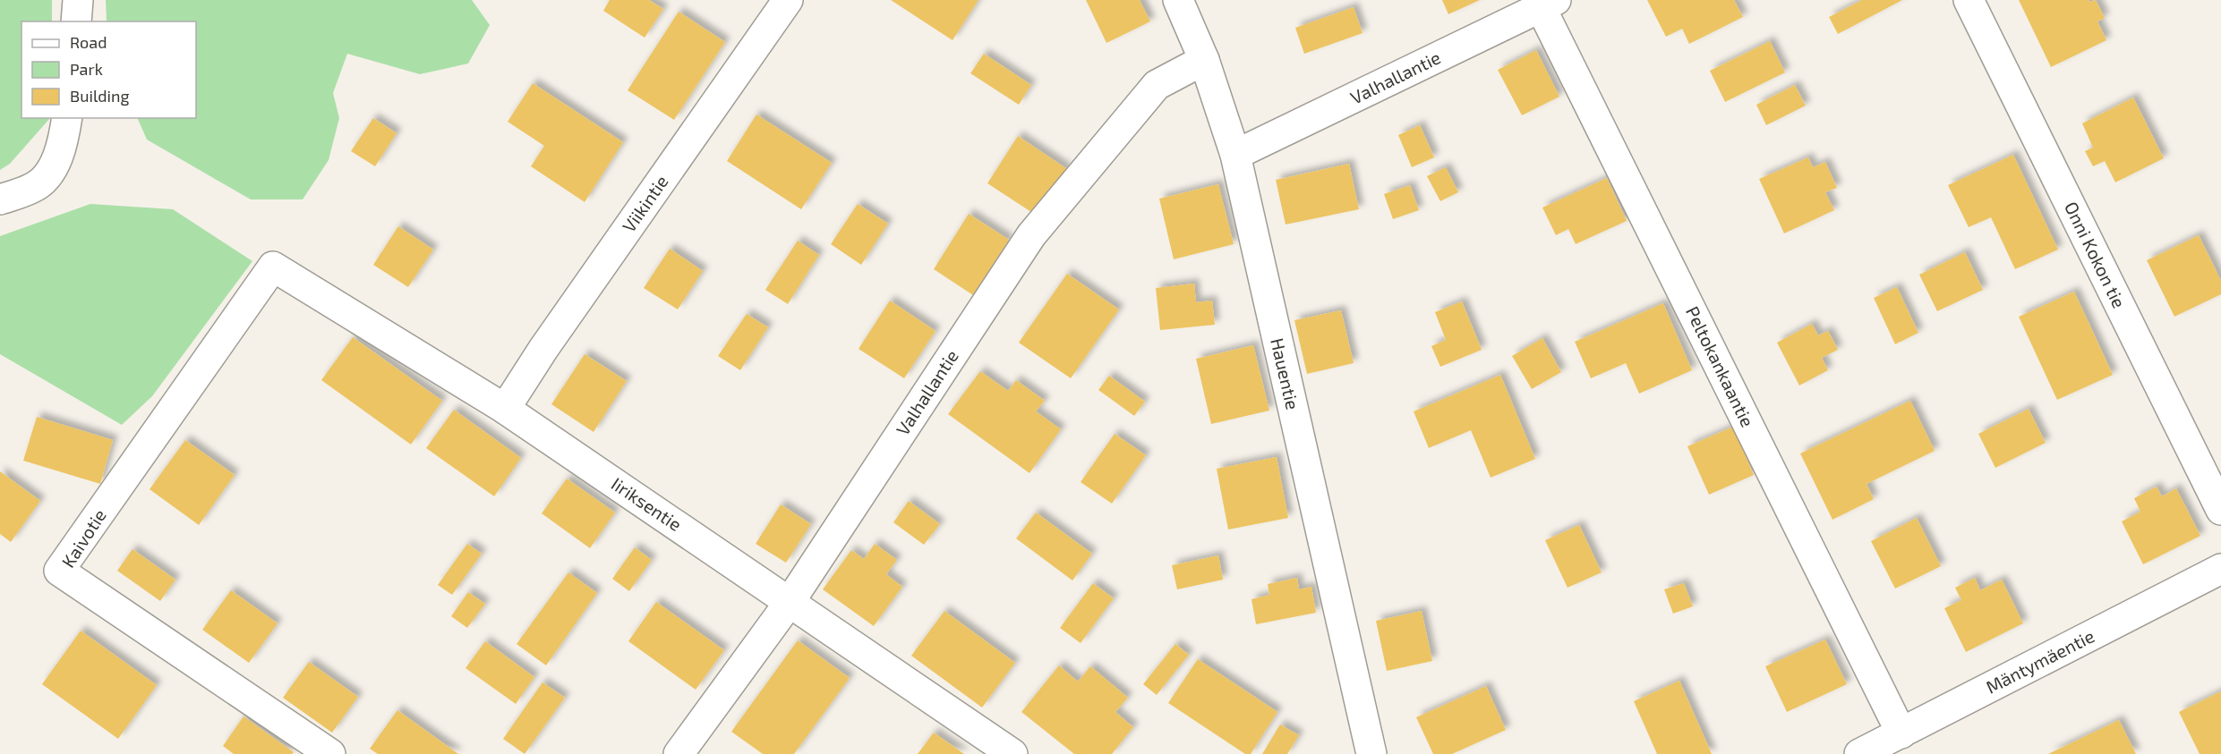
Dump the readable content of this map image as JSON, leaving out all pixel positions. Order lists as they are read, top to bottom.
{
  "streets": {
    "street": [
      "Valhallantie",
      "Viikintie",
      "Onni Kokon tie",
      "Peltokankaantie",
      "Hauentie",
      "Iiriksentie",
      "Kaivotie",
      "Mäntymäentie"
    ]
  },
  "crossings": [
    ["Valhallantie", "Peltokankaantie"],
    ["Valhallantie", "Hauentie"],
    ["Valhallantie", "Iiriksentie"],
    ["Viikintie", "Iiriksentie"],
    ["Peltokankaantie", "Mäntymäentie"],
    ["Iiriksentie", "Kaivotie"]
  ],
  "legend": ["Road", "Park", "Building"]
}
